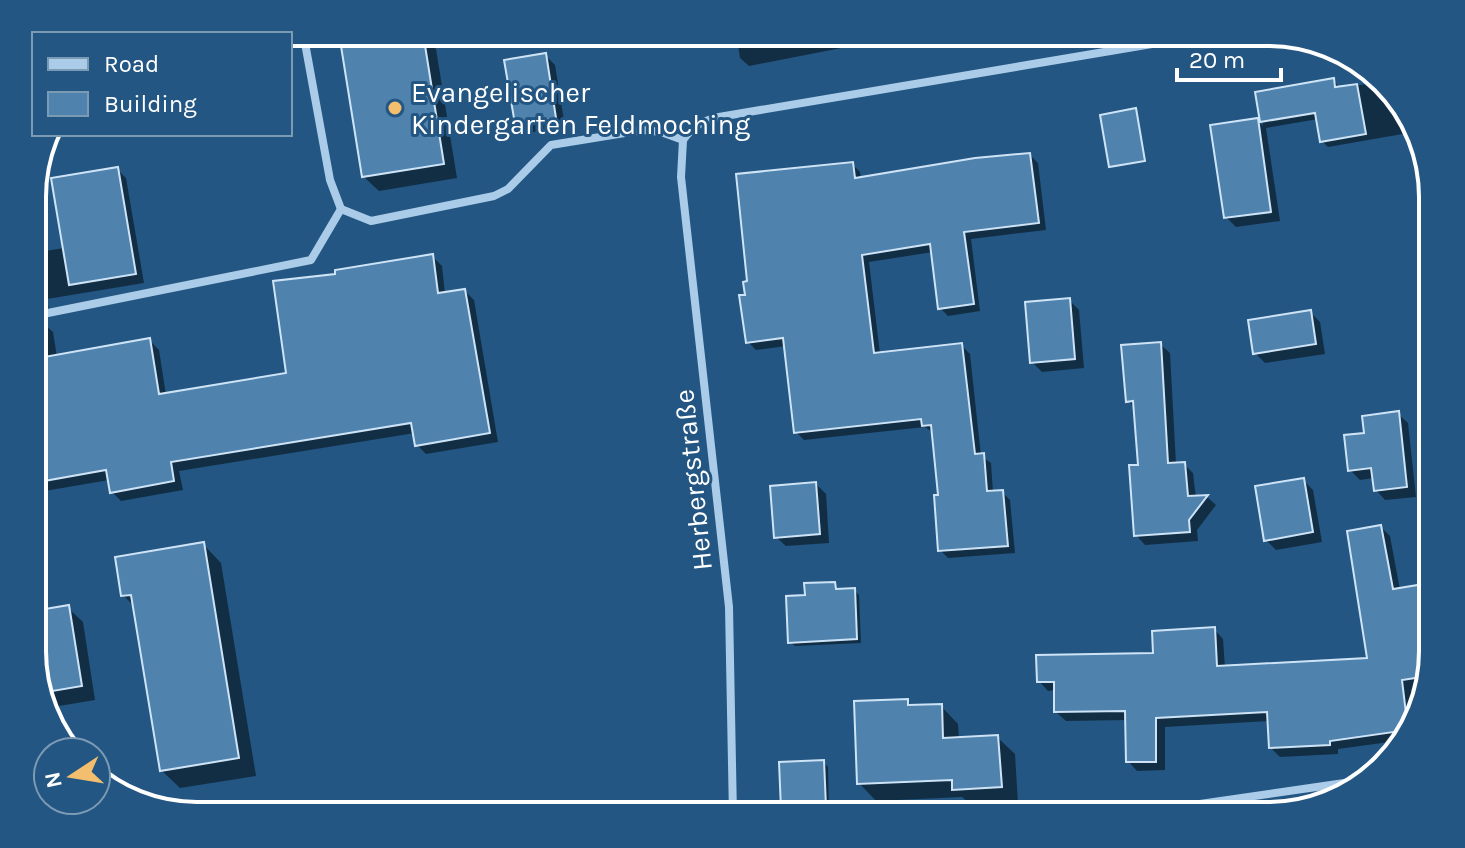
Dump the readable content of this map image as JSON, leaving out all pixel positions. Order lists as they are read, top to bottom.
{
  "streets": {
    "street": ["Herbergstraße"]
  },
  "places": ["Evangelischer Kindergarten Feldmoching"],
  "legend": ["Road", "Building"],
  "scale_bar": "20 m",
  "north": "left"
}
